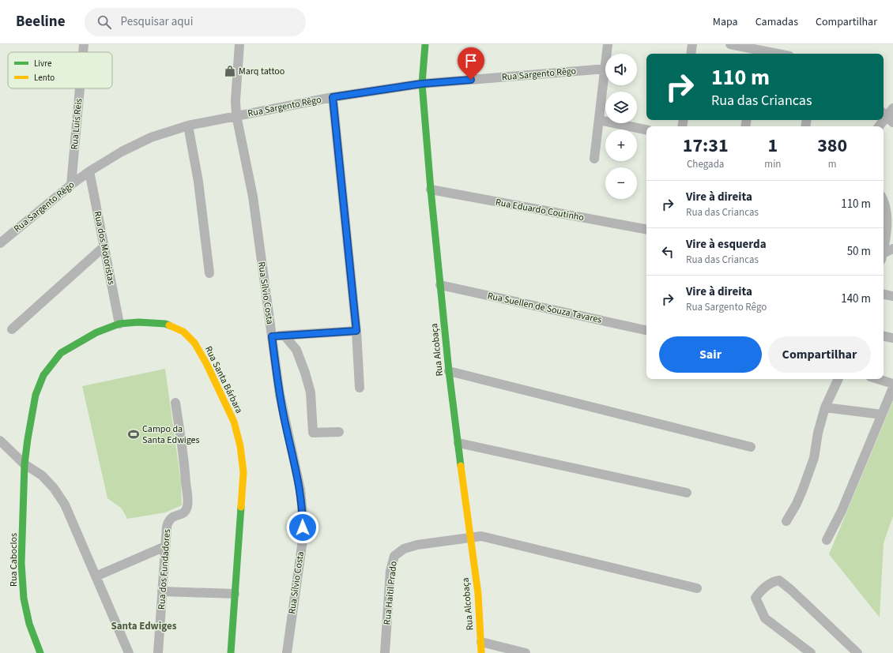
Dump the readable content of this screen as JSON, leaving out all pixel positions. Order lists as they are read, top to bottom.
{
  "streets": {
    "street": [
      "Rua Sargento Rêgo",
      "Rua Luís Reis",
      "Rua Eduardo Coutinho",
      "Rua dos Motoristas",
      "Rua Sílvio Costa",
      "Rua Suellen de Souza Tavares",
      "Rua Alcobaça",
      "Rua Santa Bárbara",
      "Rua Caboclos",
      "Rua dos Fundadores",
      "Rua Haitil Prado"
    ]
  },
  "crossings": [
    ["Rua Sargento Rêgo", "Rua Luís Reis"],
    ["Rua Sargento Rêgo", "Rua dos Motoristas"],
    ["Rua Sargento Rêgo", "Rua Sílvio Costa"],
    ["Rua Sargento Rêgo", "Rua Alcobaça"],
    ["Rua Eduardo Coutinho", "Rua Alcobaça"],
    ["Rua dos Motoristas", "Rua Santa Bárbara"],
    ["Rua Suellen de Souza Tavares", "Rua Alcobaça"],
    ["Rua Alcobaça", "Rua Haitil Prado"],
    ["Rua Santa Bárbara", "Rua Caboclos"]
  ],
  "districts": ["Santa Edwiges"],
  "places": {
    "shop": ["Marq tattoo"],
    "sports": ["Campo da Santa Edwiges"]
  },
  "legend": ["Livre", "Lento"],
  "page": {
    "header": "Beeline",
    "search": "Pesquisar aqui",
    "nav": ["Mapa", "Camadas", "Compartilhar"],
    "map_buttons": ["+", "−"],
    "turn": ["110 m", "Rua das Criancas"],
    "eta": [
      "17:31",
      "Chegada",
      "1",
      "min",
      "380",
      "m"
    ],
    "list": [
      {
        "name": "Vire à direita",
        "note": "Rua das Criancas",
        "value": "110 m"
      },
      {
        "name": "Vire à esquerda",
        "note": "Rua das Criancas",
        "value": "50 m"
      },
      {
        "name": "Vire à direita",
        "note": "Rua Sargento Rêgo",
        "value": "140 m"
      }
    ],
    "buttons": ["Sair", "Compartilhar"]
  }
}
